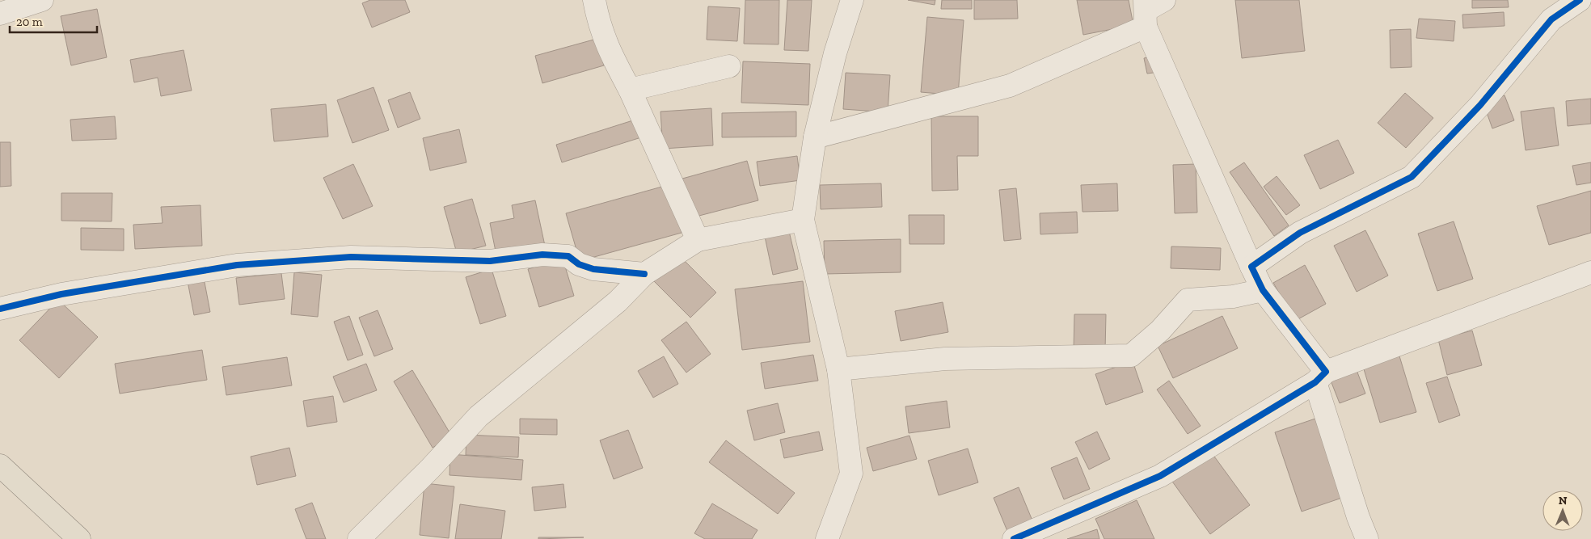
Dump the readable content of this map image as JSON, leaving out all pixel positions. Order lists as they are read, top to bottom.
{
  "scale_bar": "20 m",
  "north": "top"
}
